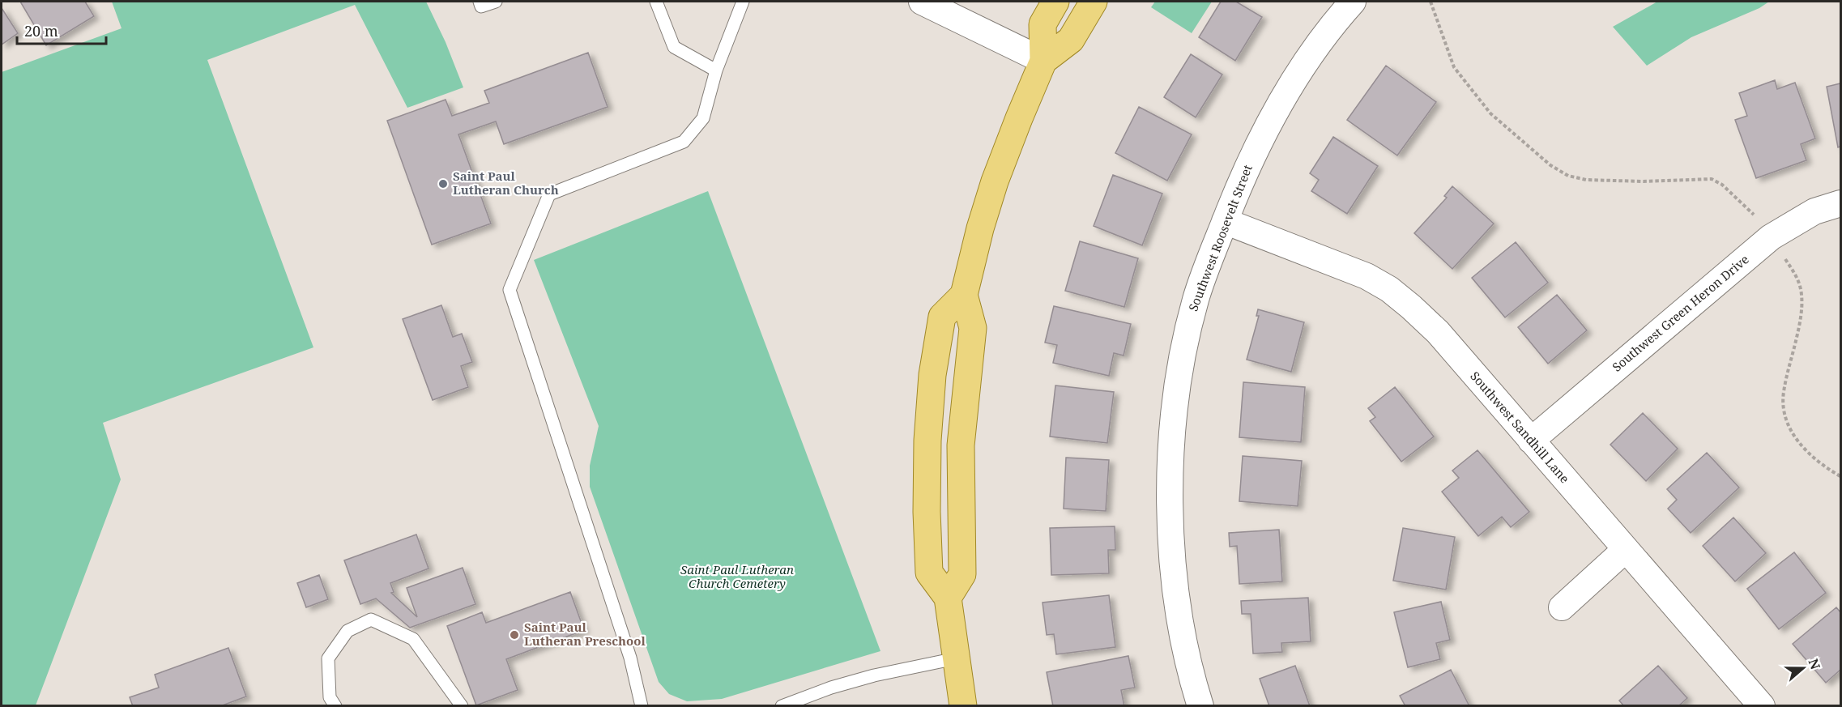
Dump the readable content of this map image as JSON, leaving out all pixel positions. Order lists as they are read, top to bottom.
{
  "streets": {
    "street": ["Southwest Roosevelt Street", "Southwest Green Heron Drive", "Southwest Sandhill Lane"]
  },
  "crossings": [
    ["Southwest Roosevelt Street", "Southwest Sandhill Lane"],
    ["Southwest Green Heron Drive", "Southwest Sandhill Lane"]
  ],
  "parks": ["Saint Paul Lutheran Church Cemetery"],
  "places": ["Saint Paul Lutheran Church", "Saint Paul Lutheran Preschool"],
  "scale_bar": "20 m",
  "north": "right"
}
